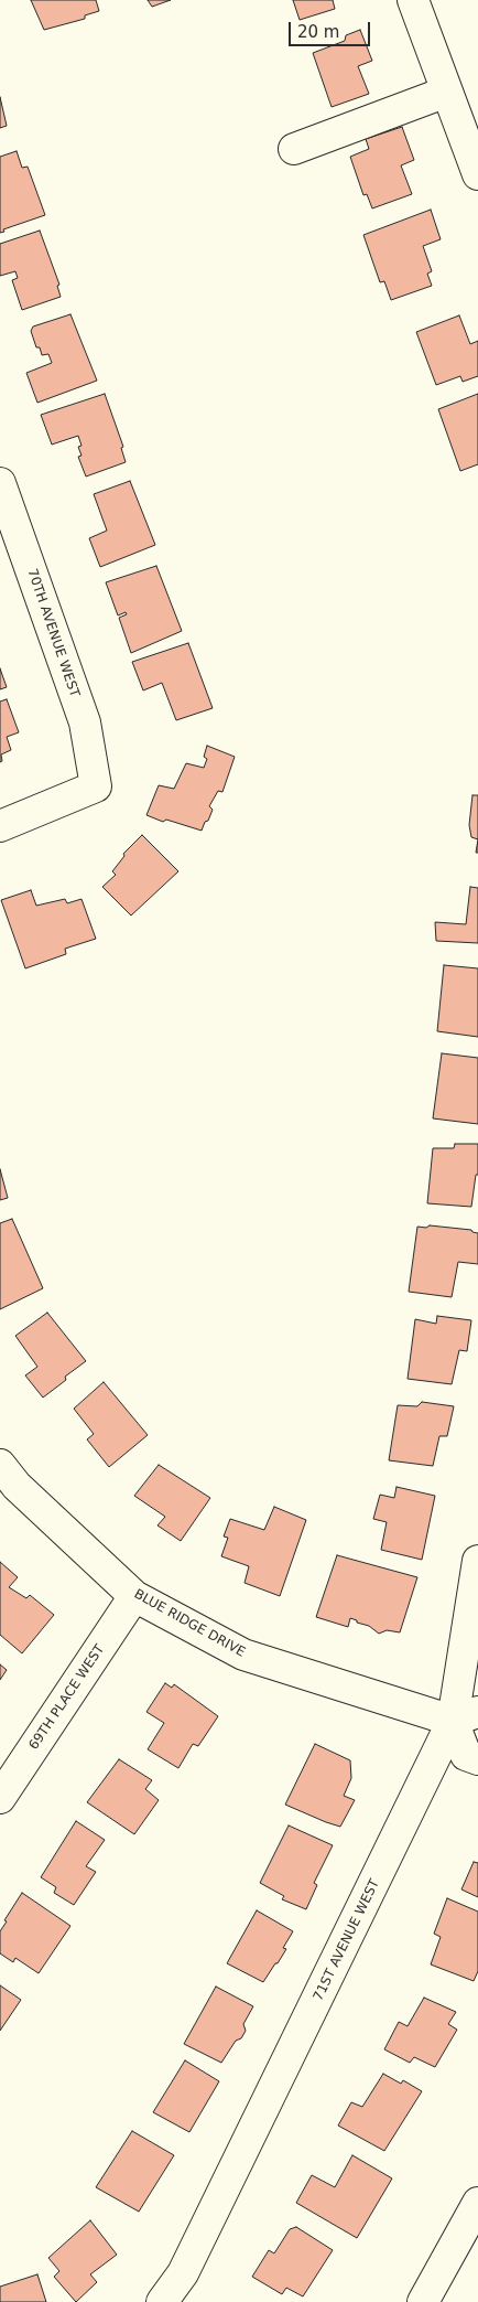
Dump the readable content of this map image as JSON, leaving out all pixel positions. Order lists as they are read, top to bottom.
{
  "streets": {
    "street": [
      "70TH AVENUE WEST",
      "BLUE RIDGE DRIVE",
      "69TH PLACE WEST",
      "71ST AVENUE WEST"
    ]
  },
  "crossings": [
    ["BLUE RIDGE DRIVE", "69TH PLACE WEST"],
    ["BLUE RIDGE DRIVE", "71ST AVENUE WEST"]
  ],
  "scale_bar": "20 m"
}
